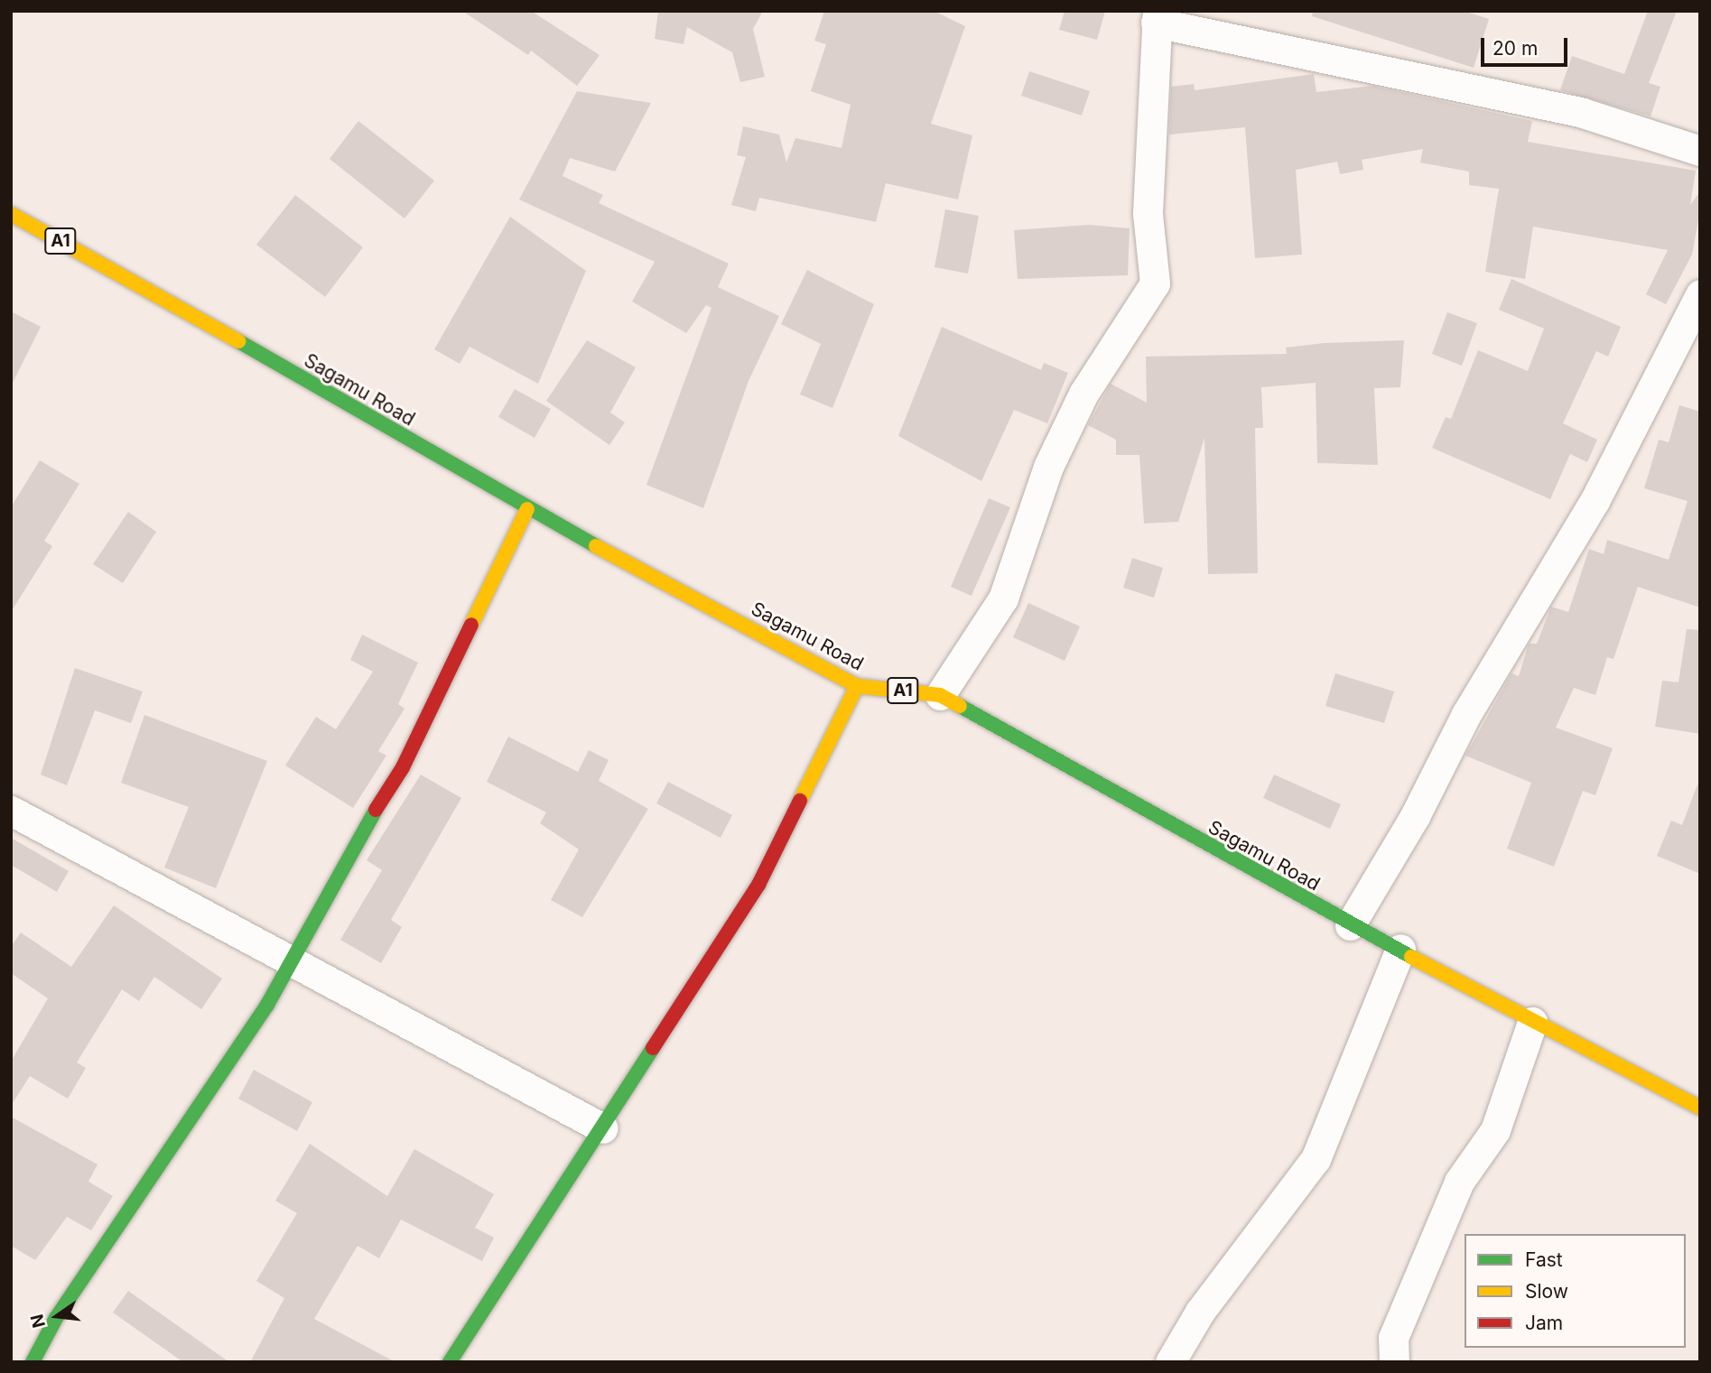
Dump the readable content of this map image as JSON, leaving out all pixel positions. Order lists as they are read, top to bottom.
{
  "streets": {
    "main road": ["A1", "Sagamu Road"]
  },
  "legend": ["Fast", "Slow", "Jam"],
  "scale_bar": "20 m",
  "north": "left"
}
